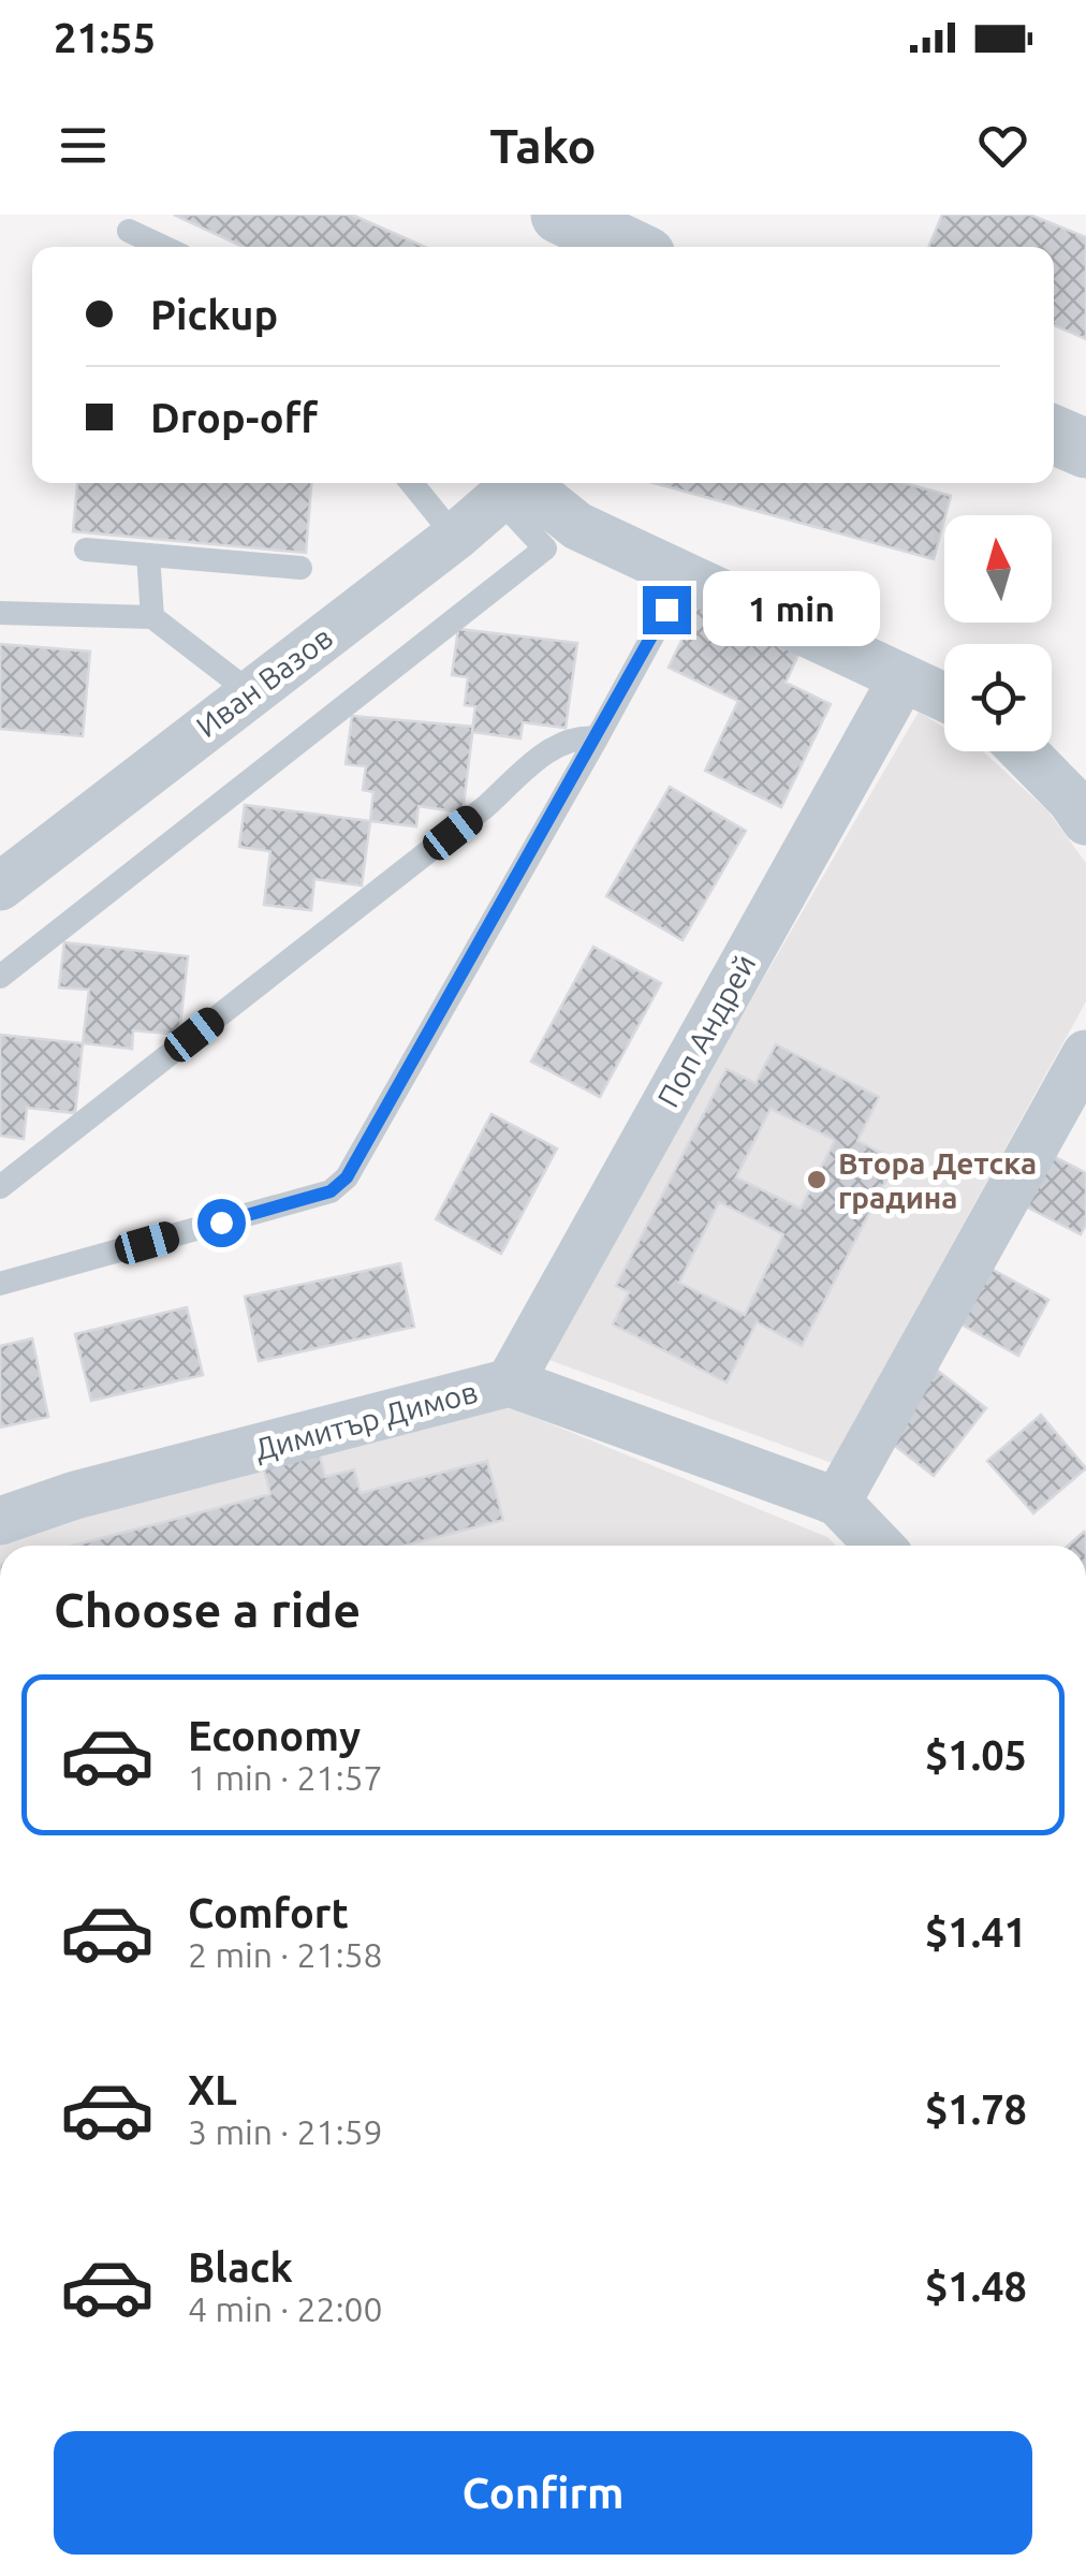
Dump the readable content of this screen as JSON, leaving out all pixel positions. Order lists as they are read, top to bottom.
{
  "streets": {
    "street": ["Иван Вазов", "Поп Андрей", "Димитър Димов"]
  },
  "crossings": [
    ["Поп Андрей", "Димитър Димов"]
  ],
  "places": ["Втора Детска градина"],
  "north": "top",
  "page": {
    "status": "21:55",
    "header": "Tako",
    "banner": ["Pickup", "Drop-off"],
    "bubble": "1 min",
    "heading": "Choose a ride",
    "list": [
      {
        "name": "Economy",
        "note": "1 min · 21:57",
        "value": "$1.05"
      },
      {
        "name": "Comfort",
        "note": "2 min · 21:58",
        "value": "$1.41"
      },
      {
        "name": "XL",
        "note": "3 min · 21:59",
        "value": "$1.78"
      },
      {
        "name": "Black",
        "note": "4 min · 22:00",
        "value": "$1.48"
      }
    ],
    "buttons": "Confirm"
  }
}
